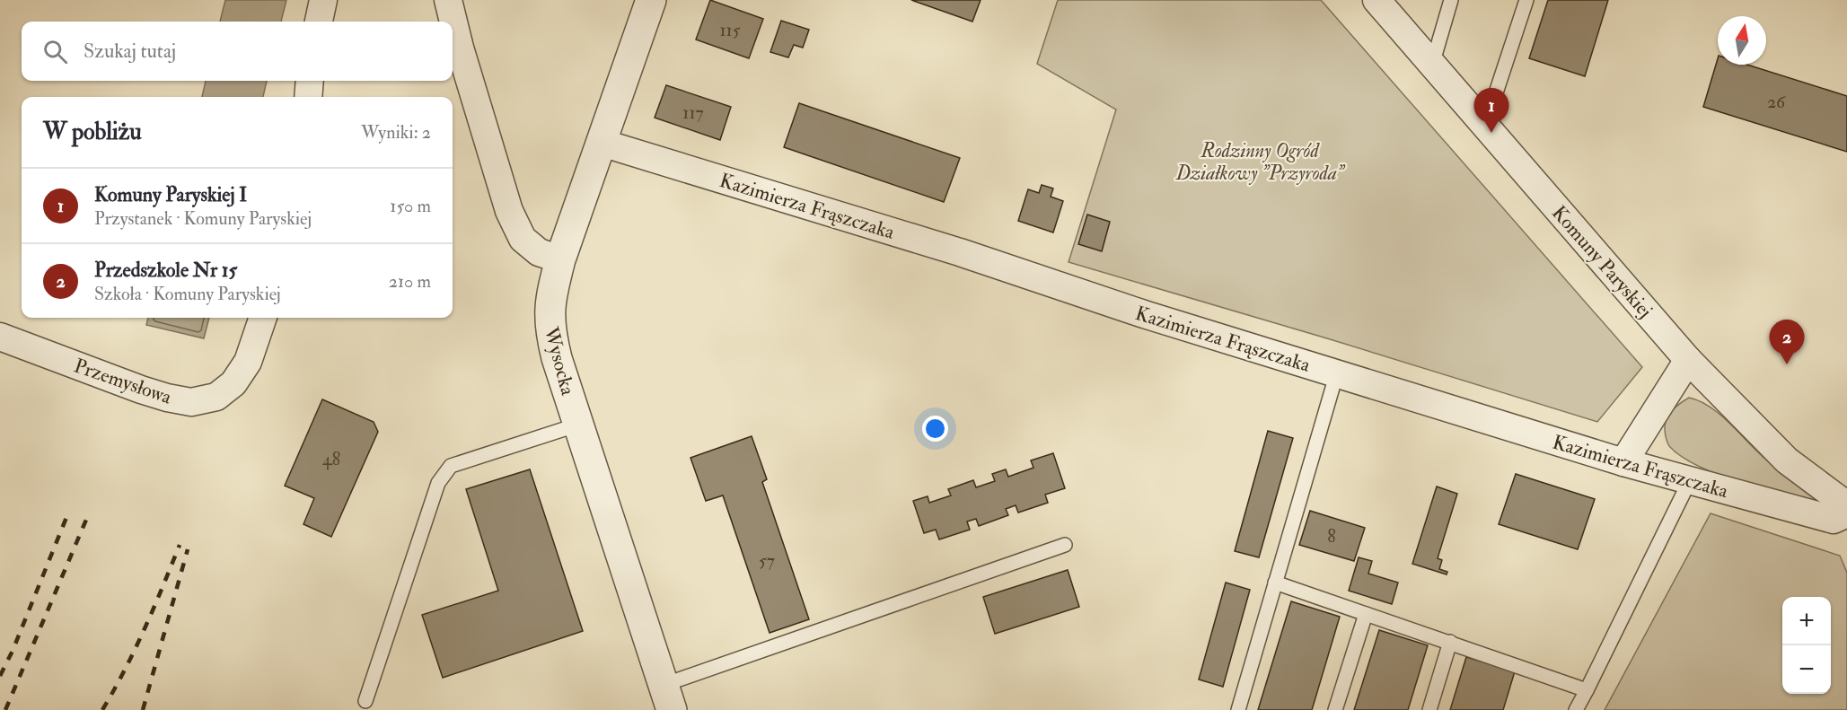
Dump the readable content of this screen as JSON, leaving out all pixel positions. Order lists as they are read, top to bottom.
{
  "streets": {
    "street": [
      "Kazimierza Frąszczaka",
      "Komuny Paryskiej",
      "Wysocka",
      "Przemysłowa"
    ]
  },
  "crossings": [
    ["Kazimierza Frąszczaka", "Wysocka"]
  ],
  "parks": ["Rodzinny Ogród Działkowy \"Przyroda\""],
  "house_numbers": [
    "115",
    "26",
    "117",
    "48",
    "8",
    "57"
  ],
  "north": "top",
  "page": {
    "search": "Szukaj tutaj",
    "pins": ["1", "2"],
    "heading": ["W pobliżu", "Wyniki: 2"],
    "list": [
      {
        "mark": "1",
        "name": "Komuny Paryskiej I",
        "note": "Przystanek · Komuny Paryskiej",
        "value": "150 m"
      },
      {
        "mark": "2",
        "name": "Przedszkole Nr 15",
        "note": "Szkoła · Komuny Paryskiej",
        "value": "210 m"
      }
    ],
    "map_buttons": ["+", "−"]
  }
}
